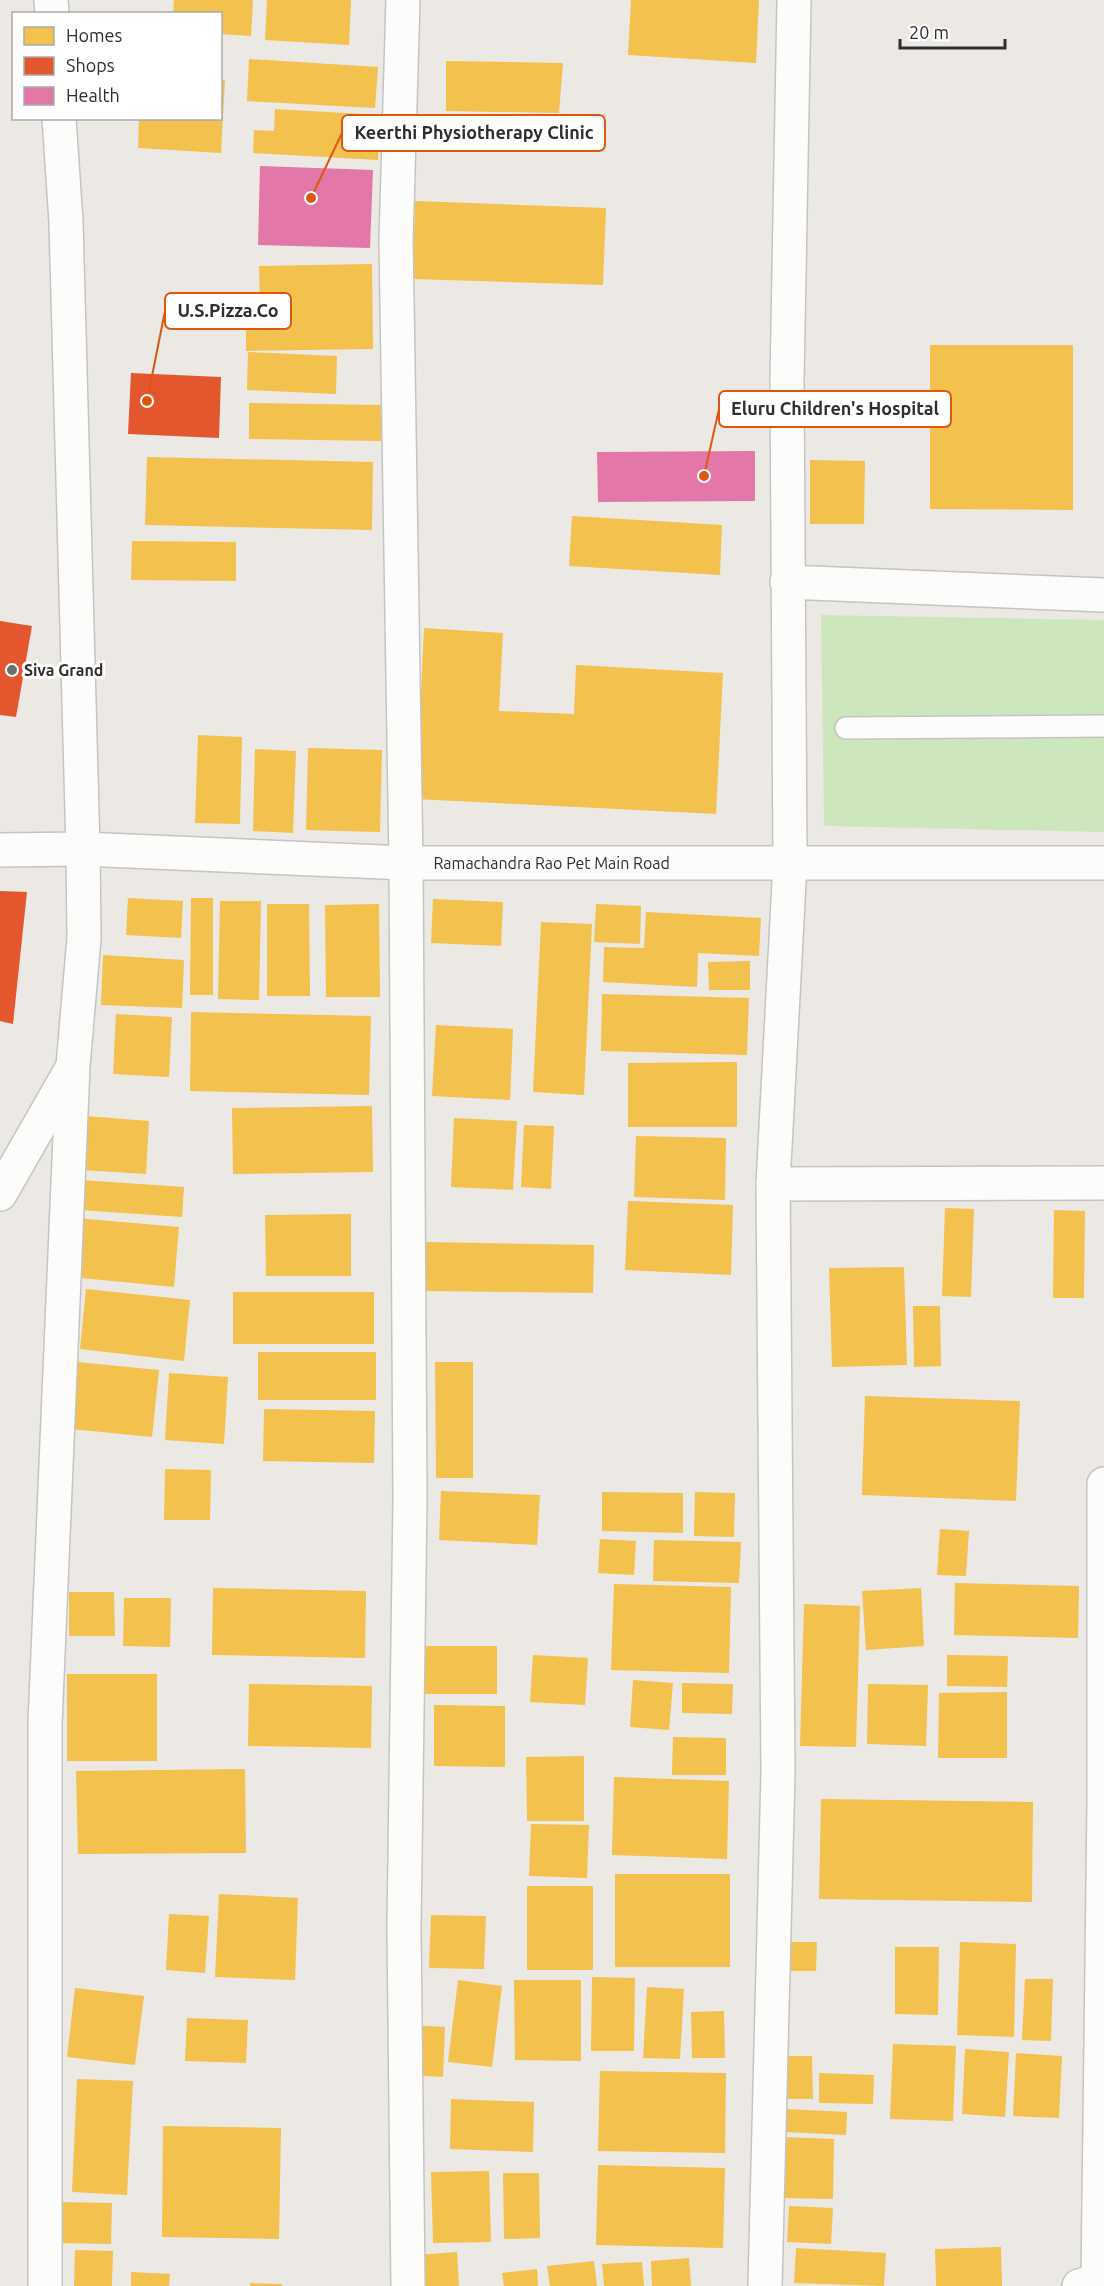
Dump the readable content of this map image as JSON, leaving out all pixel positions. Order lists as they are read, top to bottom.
{
  "streets": {
    "street": ["Ramachandra Rao Pet Main Road"]
  },
  "places": [
    "Keerthi Physiotherapy Clinic",
    "U.S.Pizza.Co",
    "Eluru Children's Hospital",
    "Siva Grand"
  ],
  "legend": ["Homes", "Shops", "Health"],
  "scale_bar": "20 m"
}
